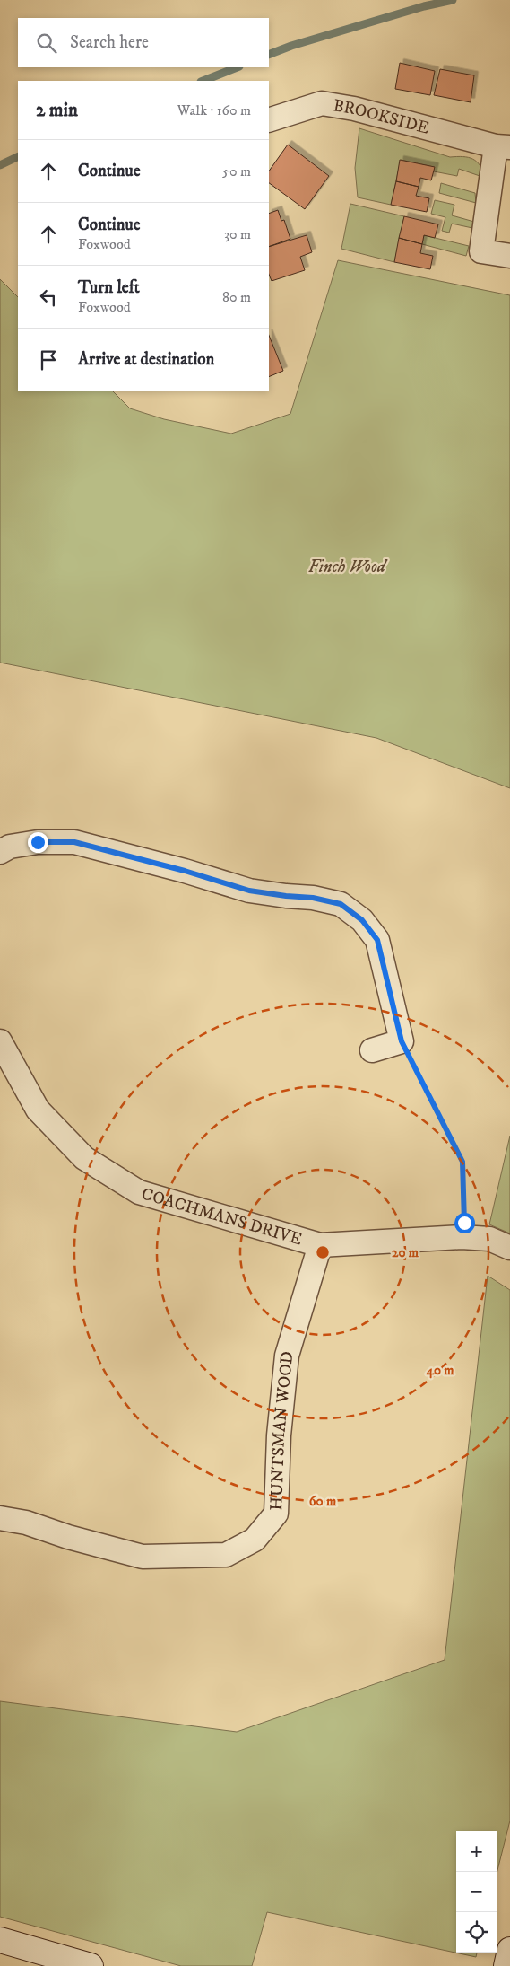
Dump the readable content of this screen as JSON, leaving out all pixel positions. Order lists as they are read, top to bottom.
{
  "streets": {
    "street": ["BROOKSIDE", "COACHMANS DRIVE", "HUNTSMAN WOOD"]
  },
  "crossings": [
    ["COACHMANS DRIVE", "HUNTSMAN WOOD"]
  ],
  "parks": ["Finch Wood"],
  "page": {
    "search": "Search here",
    "heading": ["2 min", "Walk · 160 m"],
    "list": [
      ["Continue", "50 m"],
      ["Continue", "Foxwood", "30 m"],
      ["Turn left", "Foxwood", "80 m"],
      "Arrive at destination"
    ],
    "map_buttons": ["+", "−"]
  },
  "rings": ["20 m", "40 m", "60 m"]
}
